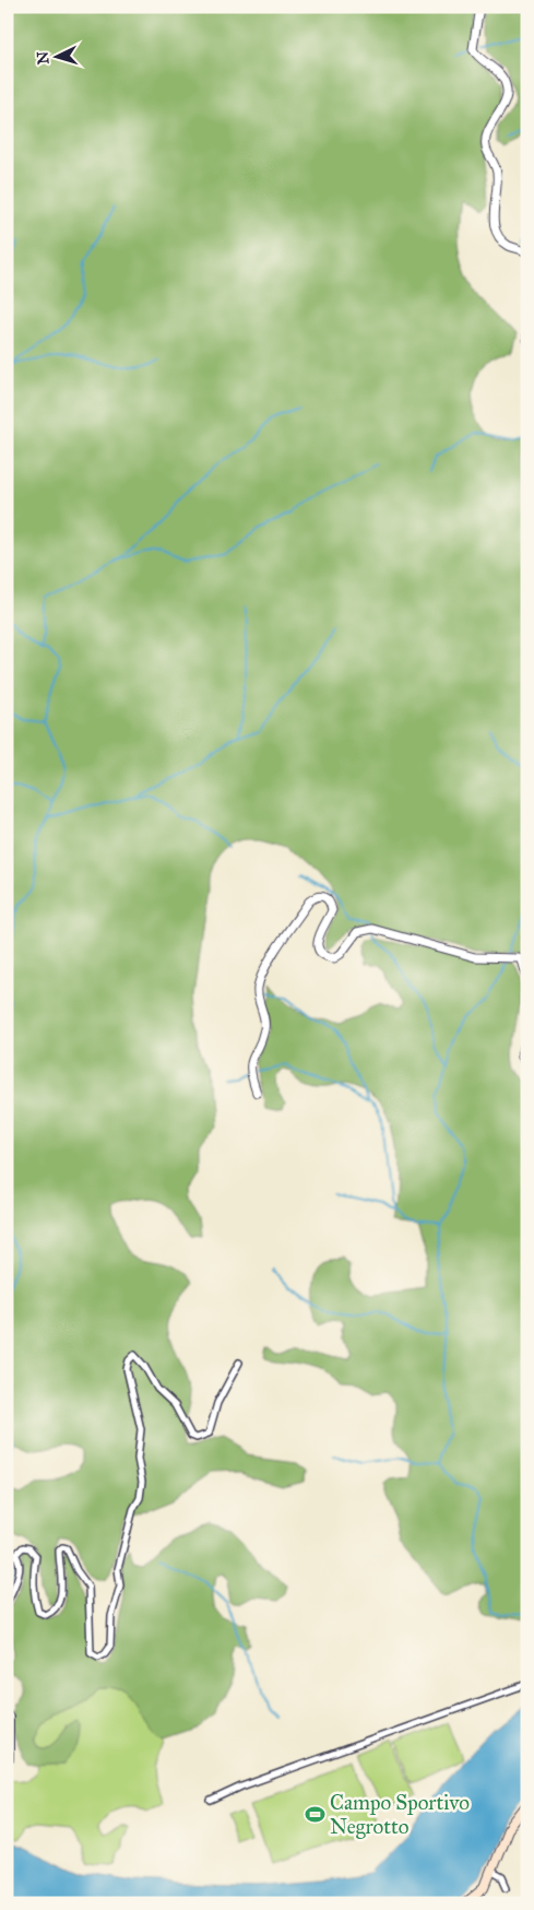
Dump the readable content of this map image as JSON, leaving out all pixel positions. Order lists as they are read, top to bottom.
{
  "places": {
    "sports": ["Campo Sportivo Negrotto"]
  },
  "north": "left"
}
